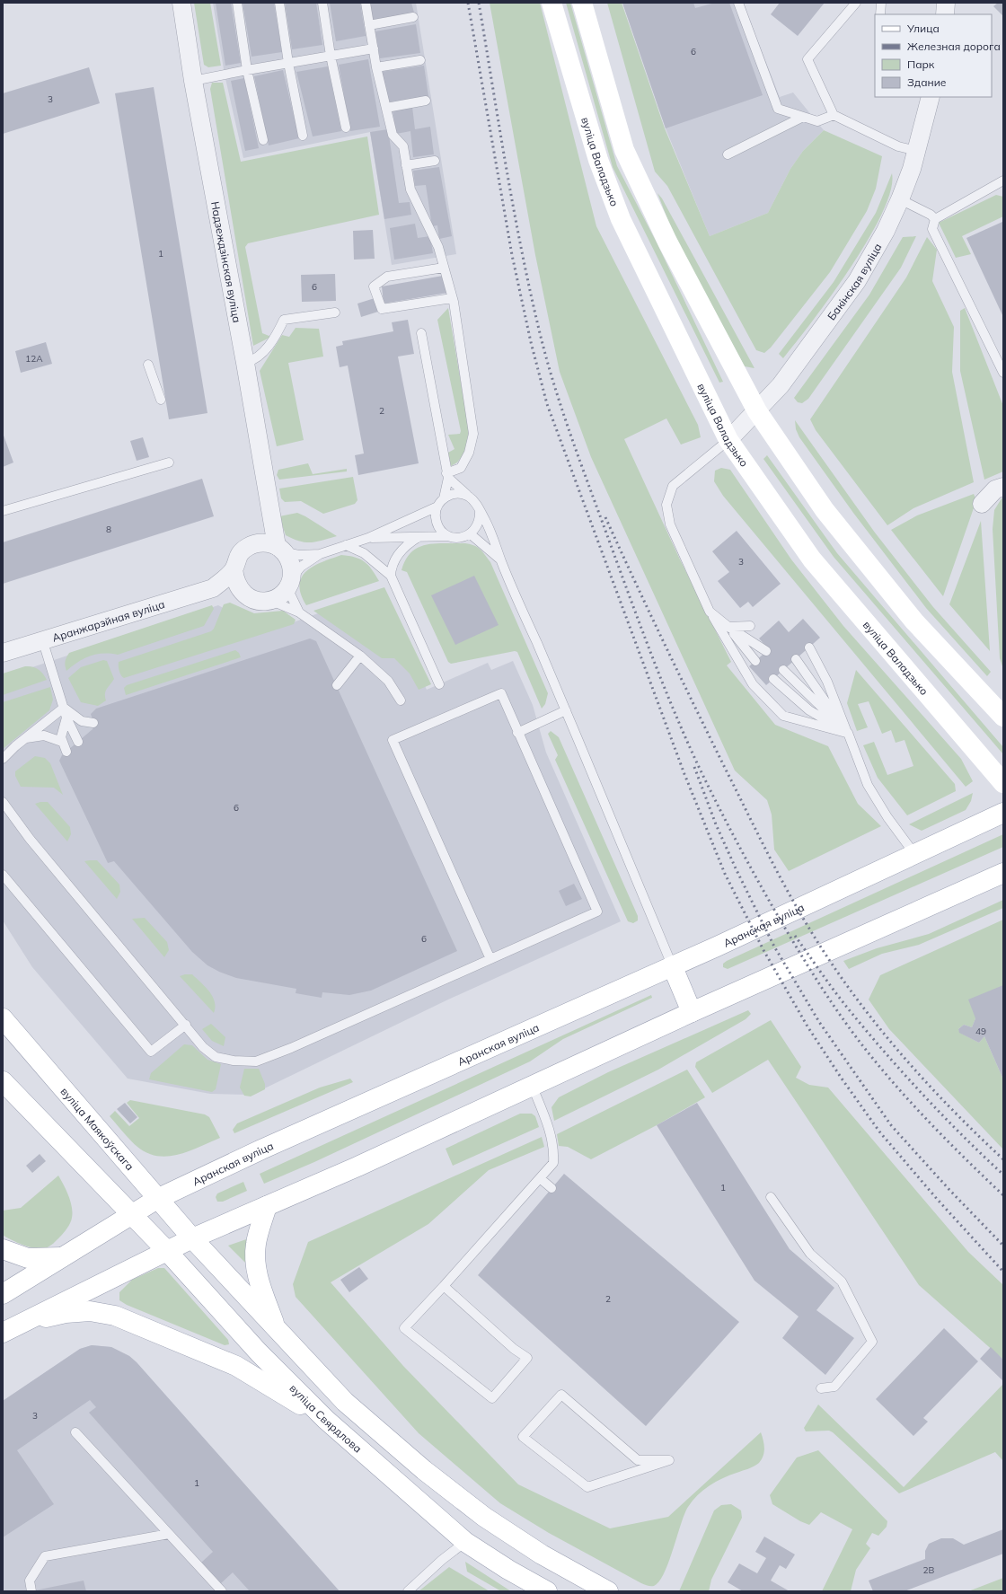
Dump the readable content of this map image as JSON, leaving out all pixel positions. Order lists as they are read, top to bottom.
{
  "streets": {
    "main road": [
      "вуліца Валадзько",
      "Аранская вуліца",
      "вуліца Маякоўскага",
      "вуліца Свярдлова"
    ],
    "street": ["Надзеждзінская вуліца", "Бакінская вуліца", "Аранжарэйная вуліца"]
  },
  "crossings": [
    ["вуліца Валадзько", "Бакінская вуліца"],
    ["Надзеждзінская вуліца", "Аранжарэйная вуліца"],
    ["Аранская вуліца", "вуліца Маякоўскага"],
    ["Аранская вуліца", "вуліца Свярдлова"]
  ],
  "house_numbers": [
    "6",
    "3",
    "1",
    "6",
    "12А",
    "2",
    "8",
    "3",
    "6",
    "6",
    "49",
    "1",
    "2",
    "3",
    "1",
    "2В"
  ],
  "legend": [
    "Улица",
    "Железная дорога",
    "Парк",
    "Здание"
  ]
}
